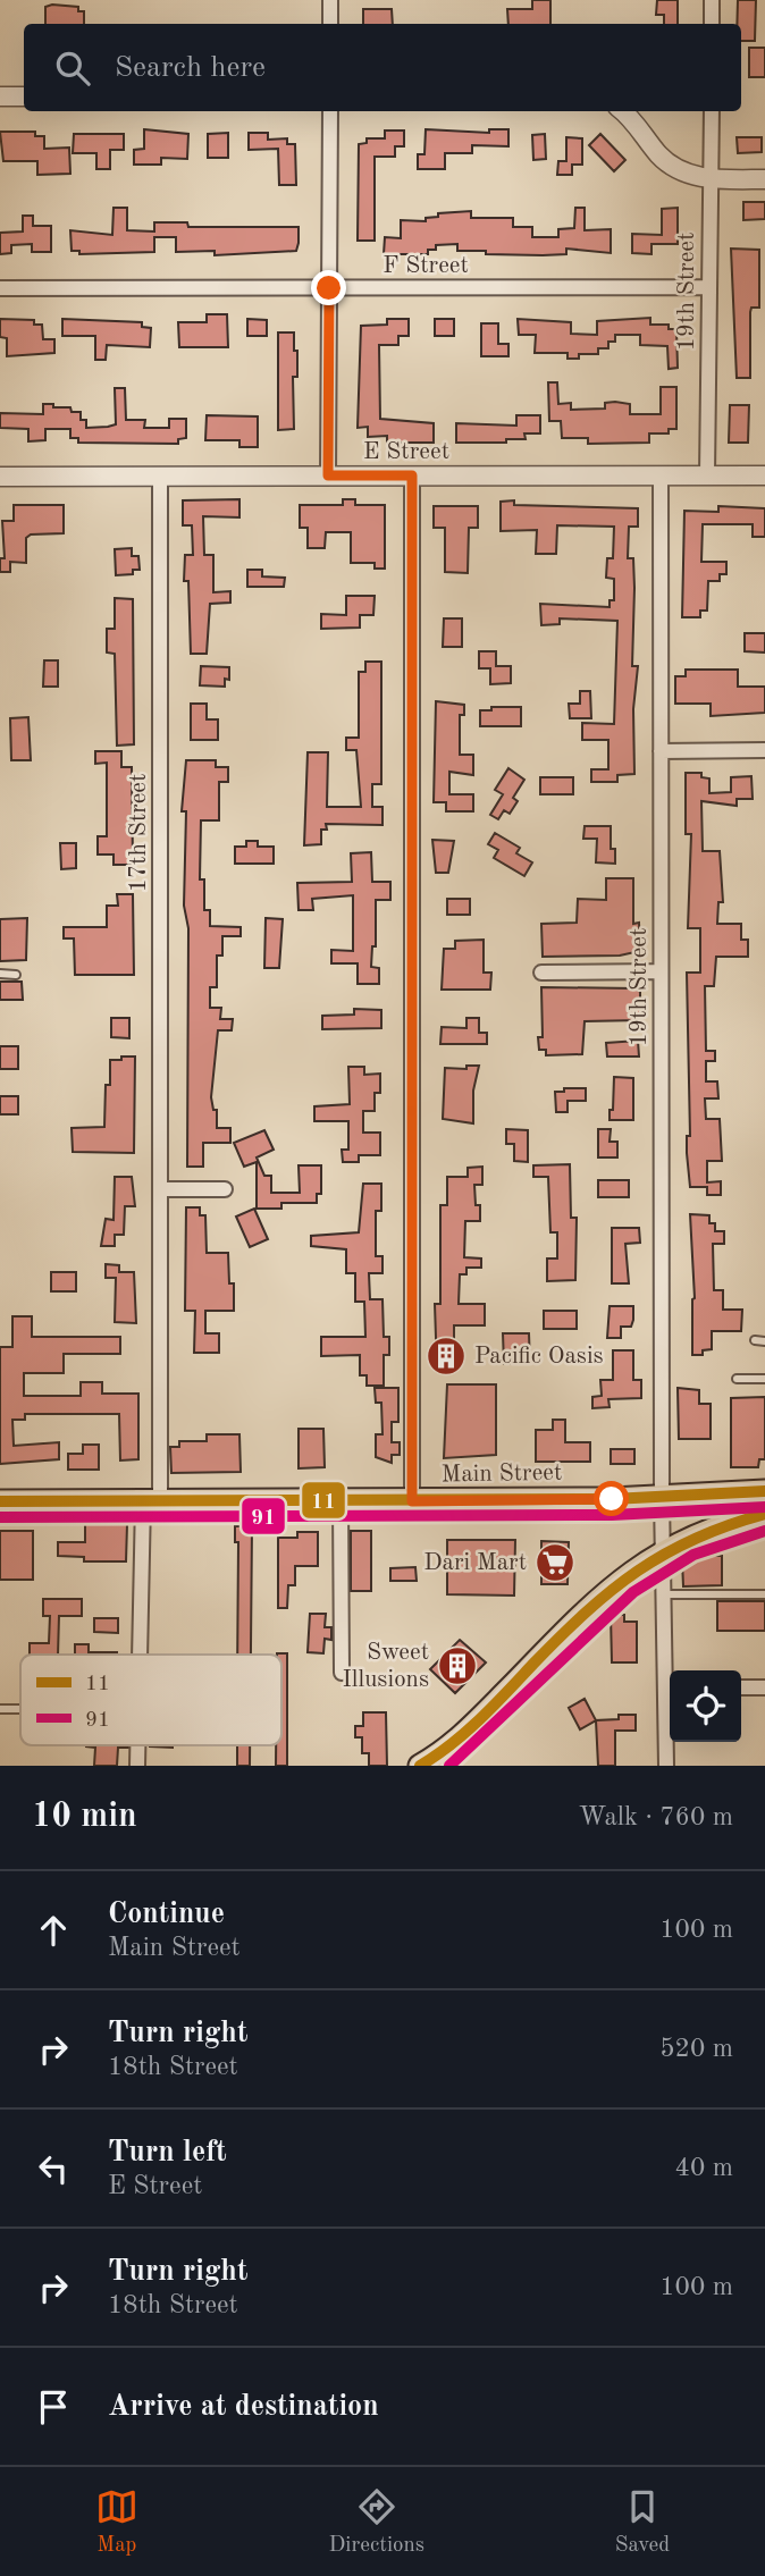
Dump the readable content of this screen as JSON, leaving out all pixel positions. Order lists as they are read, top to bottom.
{
  "streets": {
    "main road": ["Main Street"],
    "street": [
      "F Street",
      "19th Street",
      "E Street",
      "17th Street"
    ]
  },
  "crossings": [
    ["F Street", "19th Street"],
    ["19th Street", "E Street"],
    ["19th Street", "Main Street"],
    ["E Street", "17th Street"],
    ["17th Street", "Main Street"]
  ],
  "places": {
    "building": ["Pacific Oasis", "Sweet Illusions"],
    "supermarket": ["Dari Mart"]
  },
  "lines": ["transit line 11", "transit line 91"],
  "legend": ["11", "91"],
  "page": {
    "search": "Search here",
    "heading": ["10 min", "Walk · 760 m"],
    "list": [
      ["Continue", "Main Street", "100 m"],
      ["Turn right", "18th Street", "520 m"],
      ["Turn left", "E Street", "40 m"],
      ["Turn right", "18th Street", "100 m"],
      "Arrive at destination"
    ],
    "nav": ["Map", "Directions", "Saved"]
  }
}
